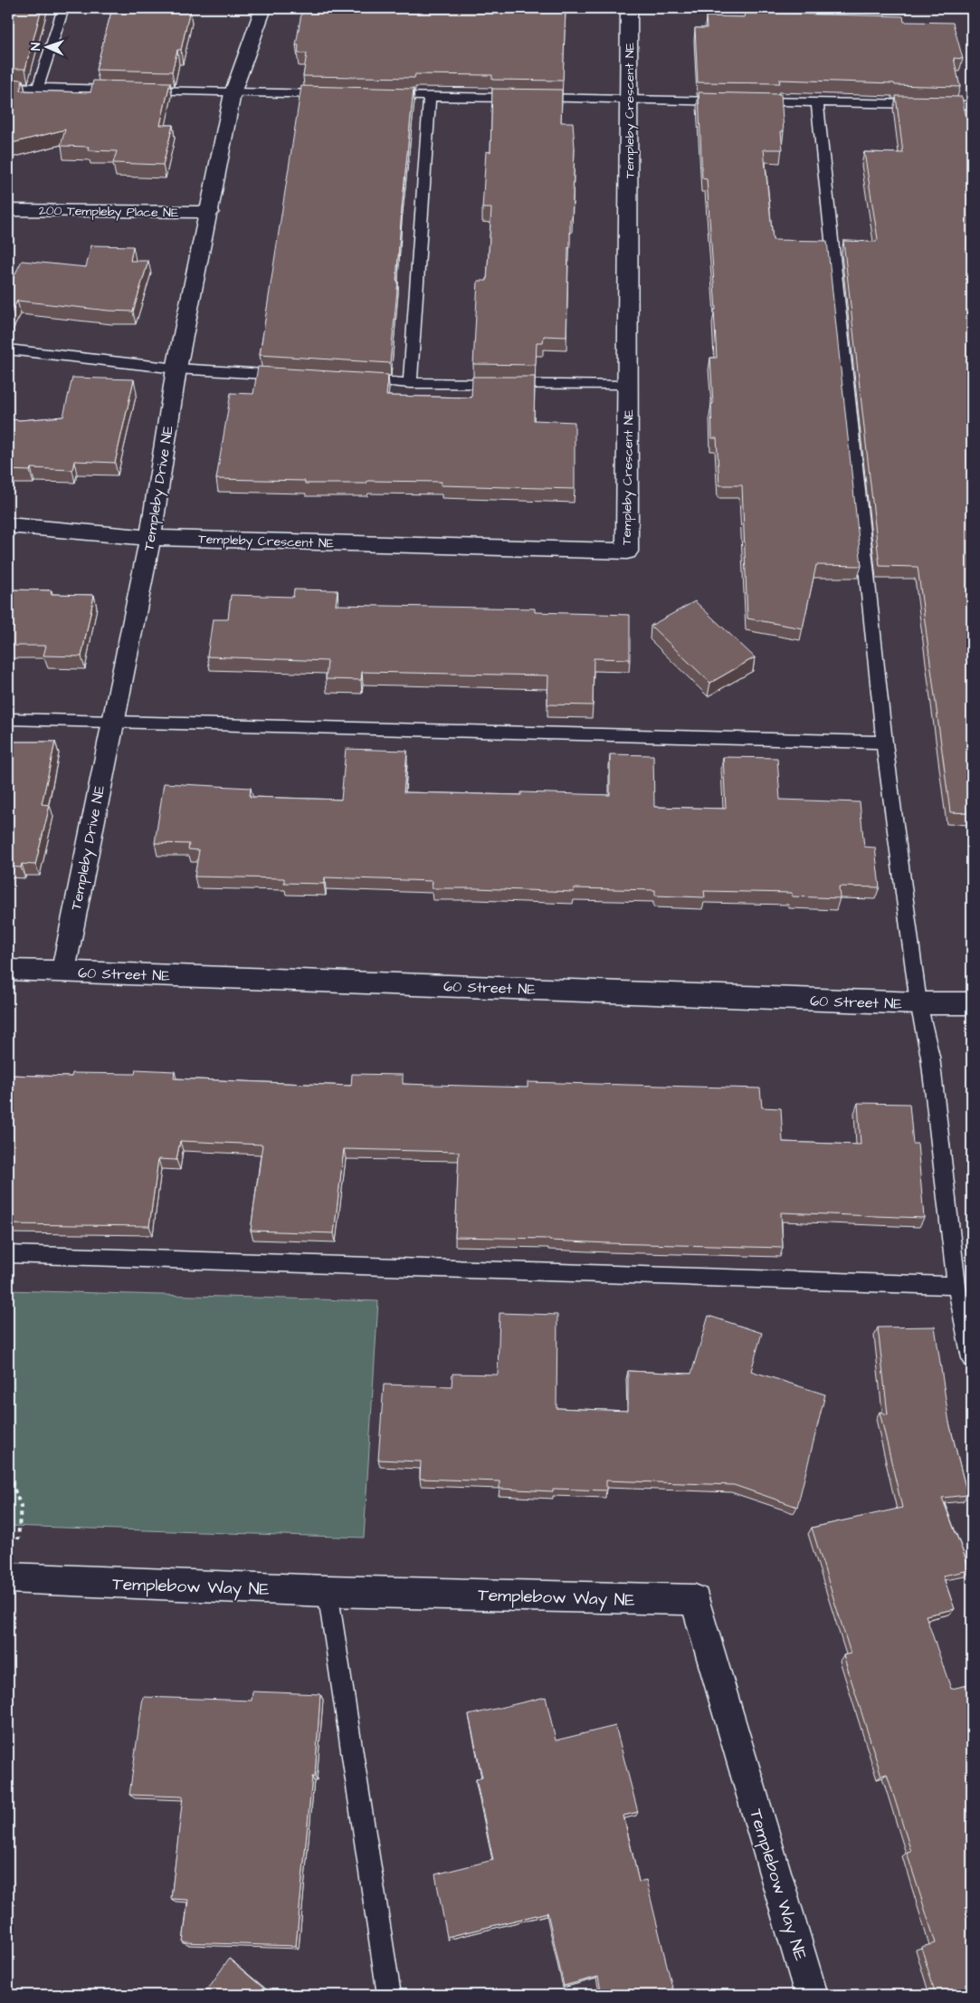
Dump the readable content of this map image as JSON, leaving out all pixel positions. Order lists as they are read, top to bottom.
{
  "streets": {
    "street": [
      "Templeby Crescent NE",
      "200 Templeby Place NE",
      "Templeby Drive NE",
      "60 Street NE",
      "Templebow Way NE"
    ]
  },
  "crossings": [
    ["Templeby Crescent NE", "Templeby Drive NE"],
    ["200 Templeby Place NE", "Templeby Drive NE"],
    ["Templeby Drive NE", "60 Street NE"]
  ],
  "north": "left"
}
